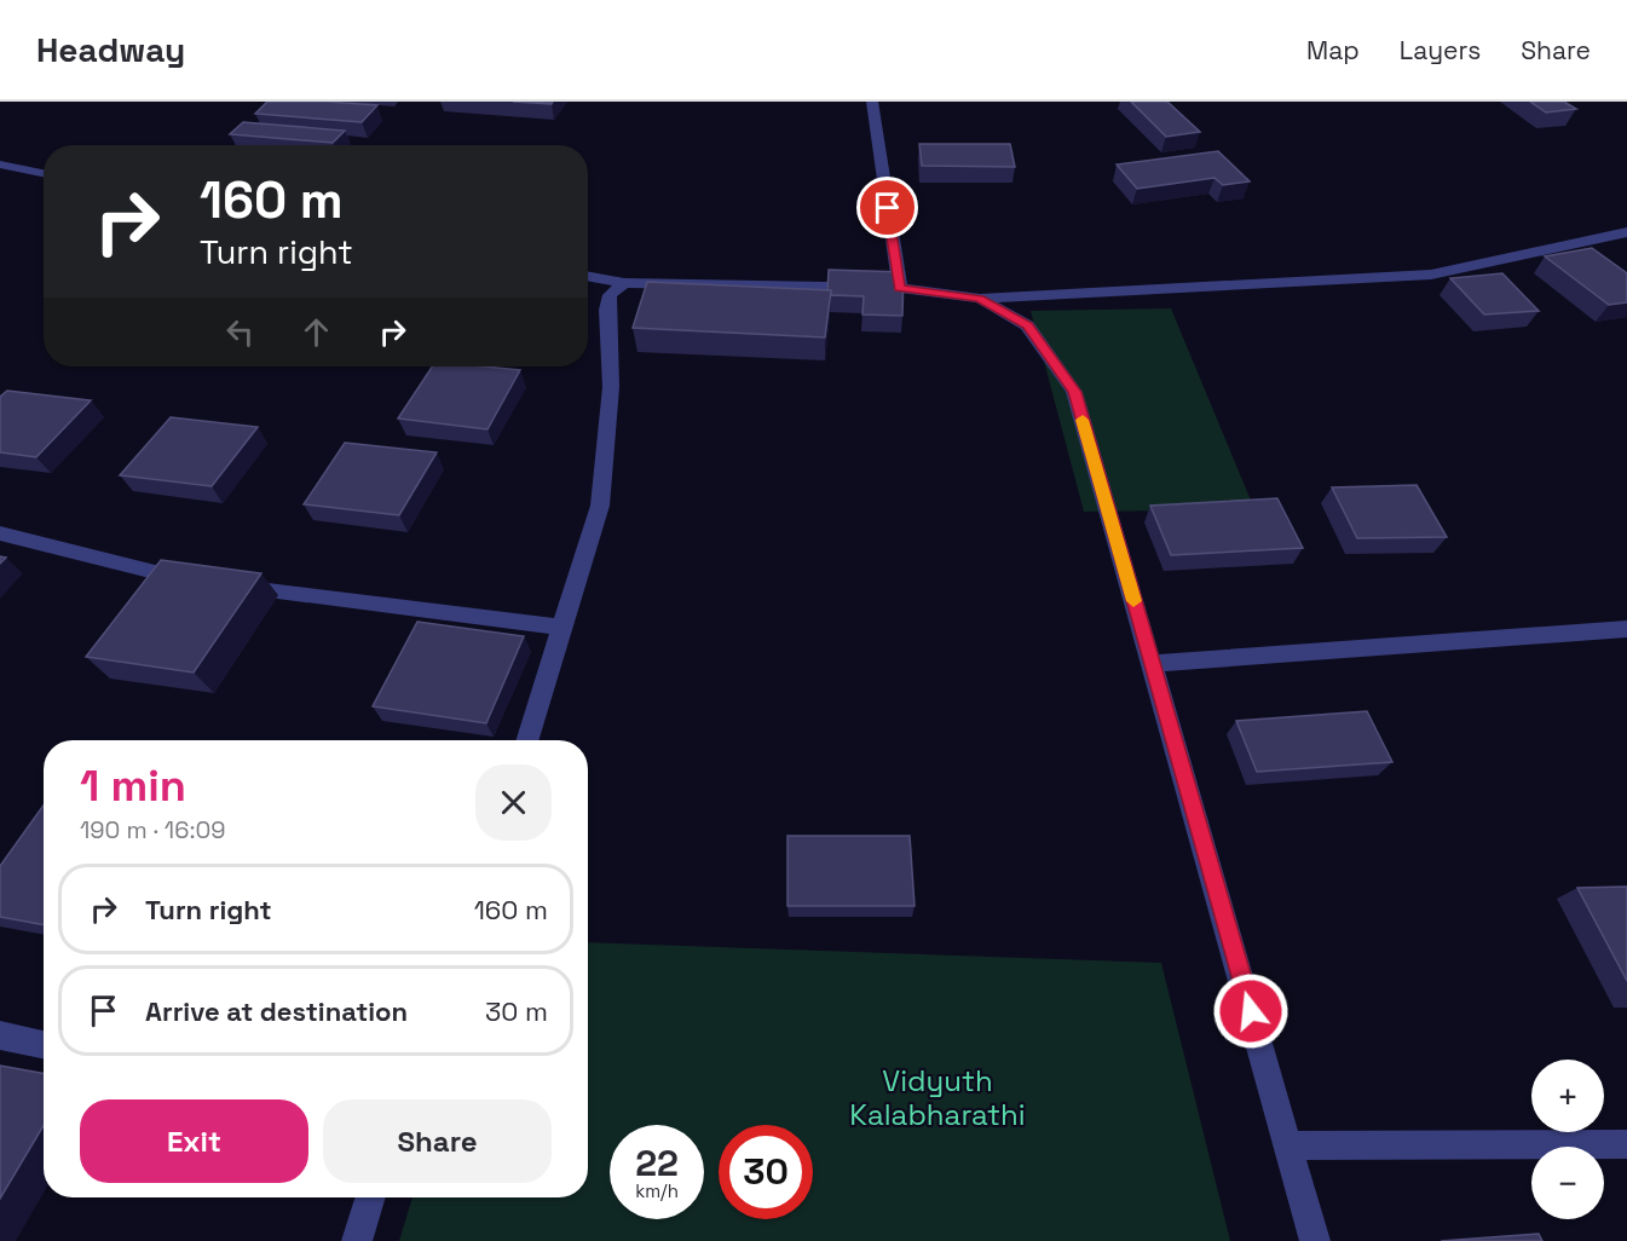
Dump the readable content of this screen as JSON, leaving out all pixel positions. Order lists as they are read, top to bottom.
{
  "parks": ["Vidyuth Kalabharathi"],
  "page": {
    "header": "Headway",
    "nav": ["Map", "Layers", "Share"],
    "turn": ["160 m", "Turn right"],
    "heading": ["1 min", "190 m · 16:09"],
    "list": [
      {
        "name": "Turn right",
        "value": "160 m"
      },
      {
        "name": "Arrive at destination",
        "value": "30 m"
      }
    ],
    "map_buttons": ["+", "−"],
    "buttons": ["Exit", "Share"],
    "speed": "22 km/h",
    "limit": "30"
  }
}
